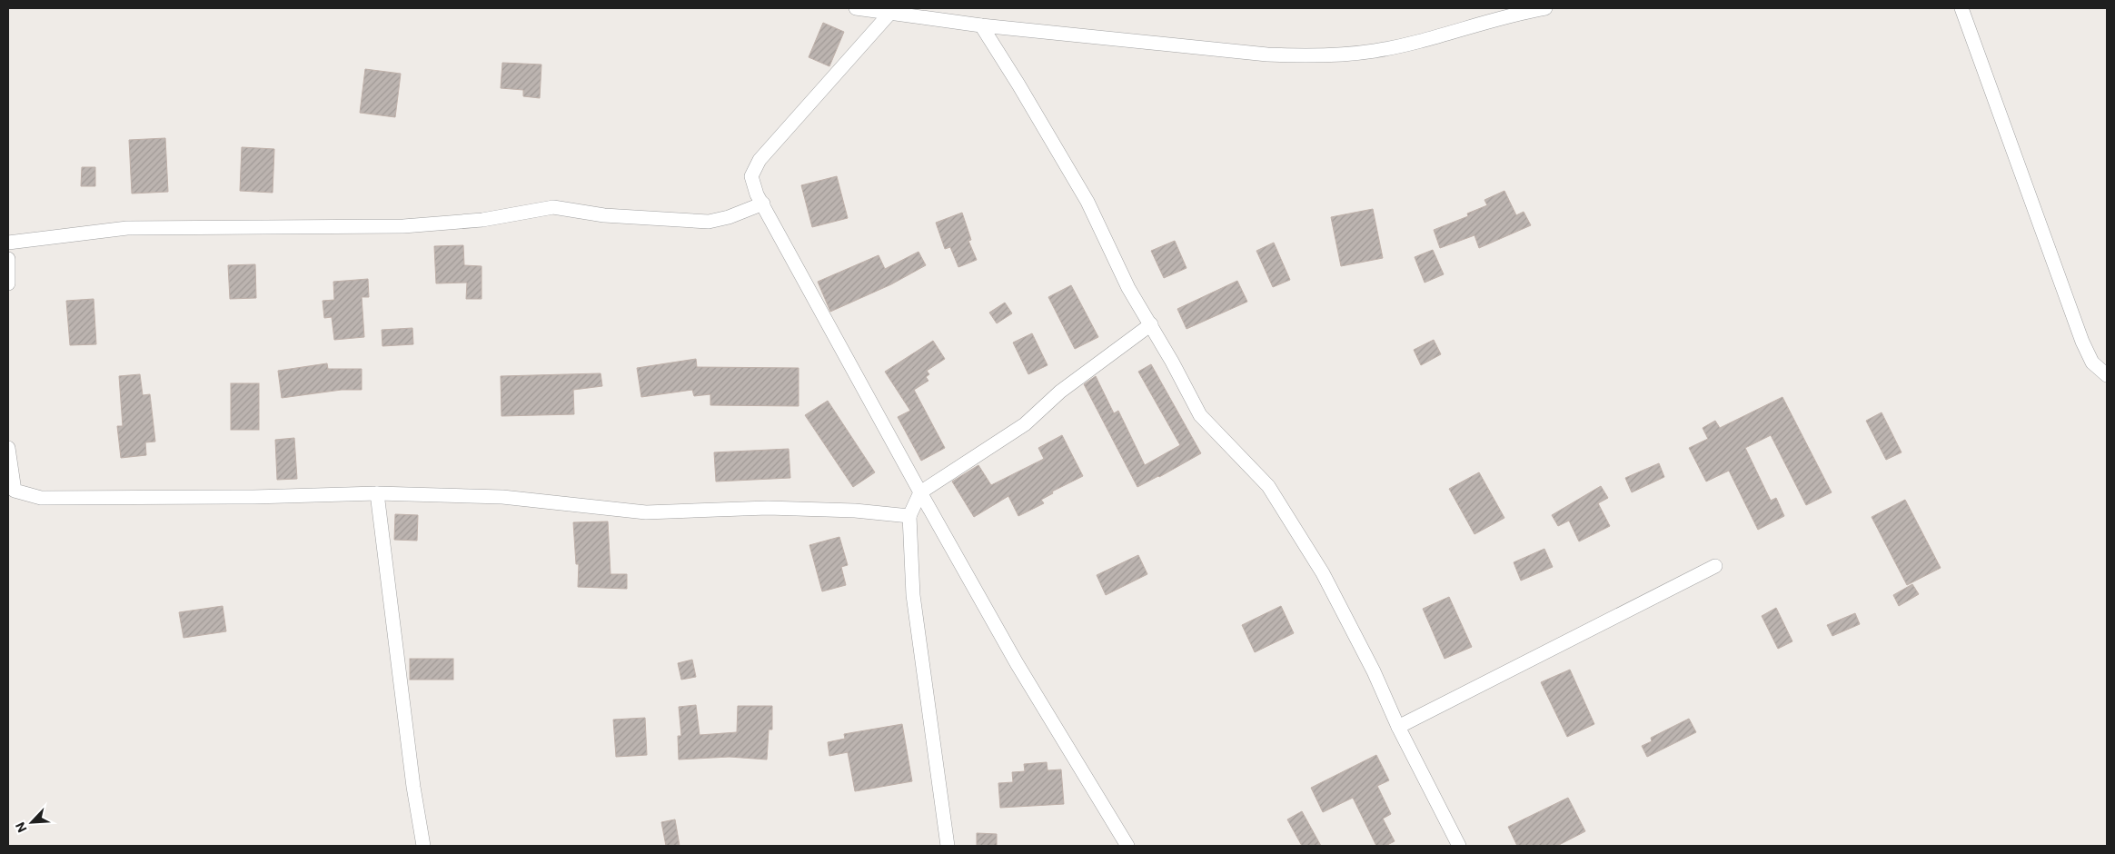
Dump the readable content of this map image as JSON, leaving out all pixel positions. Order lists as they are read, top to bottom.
{
  "north": "bottom left"
}
